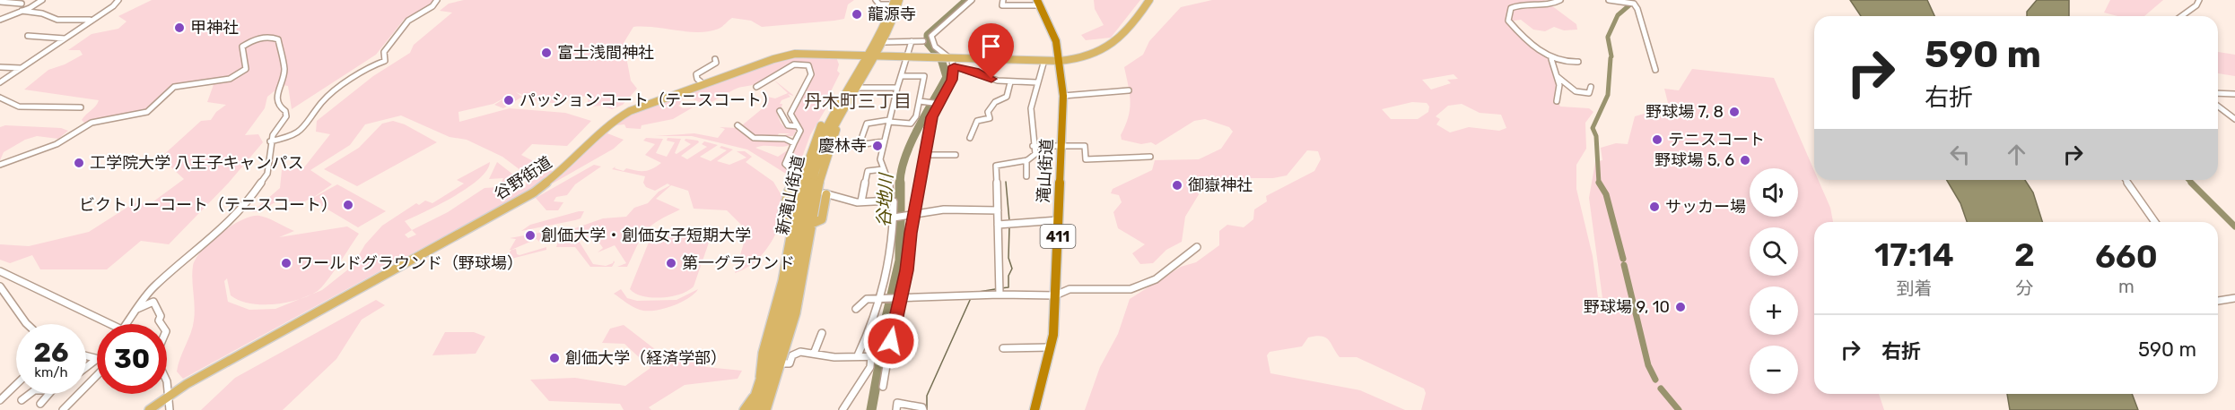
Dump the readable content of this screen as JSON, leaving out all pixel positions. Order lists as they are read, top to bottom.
{
  "streets": {
    "highway": ["滝山街道", "411"],
    "main road": ["谷野街道", "新滝山街道"]
  },
  "crossings": [
    ["谷野街道", "新滝山街道"]
  ],
  "districts": ["丹木町三丁目"],
  "water": ["谷地川"],
  "places": [
    "龍源寺",
    "甲神社",
    "富士浅間神社",
    "パッションコート（テニスコート）",
    "野球場 7, 8",
    "テニスコート",
    "慶林寺",
    "野球場 5, 6",
    "工学院大学 八王子キャンパス",
    "御嶽神社",
    "ビクトリーコート（テニスコート）",
    "サッカー場",
    "創価大学・創価女子短期大学",
    "ワールドグラウンド（野球場）",
    "第一グラウンド",
    "野球場 9, 10",
    "創価大学（経済学部）"
  ],
  "page": {
    "turn": ["590 m", "右折"],
    "map_buttons": ["+", "−"],
    "eta": [
      "17:14",
      "到着",
      "2",
      "分",
      "660",
      "m"
    ],
    "list": [
      {
        "name": "右折",
        "value": "590 m"
      }
    ],
    "speed": "26 km/h",
    "limit": "30"
  }
}
